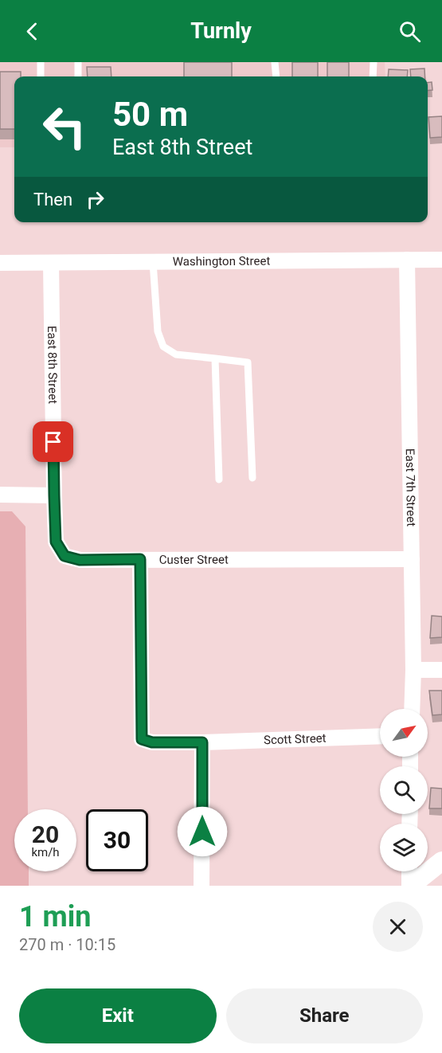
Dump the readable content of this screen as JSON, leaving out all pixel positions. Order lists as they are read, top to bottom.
{
  "streets": {
    "street": [
      "Washington Street",
      "East 8th Street",
      "East 7th Street",
      "Custer Street",
      "Scott Street"
    ]
  },
  "crossings": [
    ["Washington Street", "East 8th Street"],
    ["Washington Street", "East 7th Street"],
    ["East 8th Street", "Custer Street"],
    ["East 7th Street", "Custer Street"]
  ],
  "north": "top right",
  "page": {
    "header": "Turnly",
    "turn": ["50 m", "East 8th Street"],
    "then": "Then",
    "speed": "20 km/h",
    "limit": "30",
    "heading": ["1 min", "270 m · 10:15"],
    "buttons": ["Exit", "Share"]
  }
}
